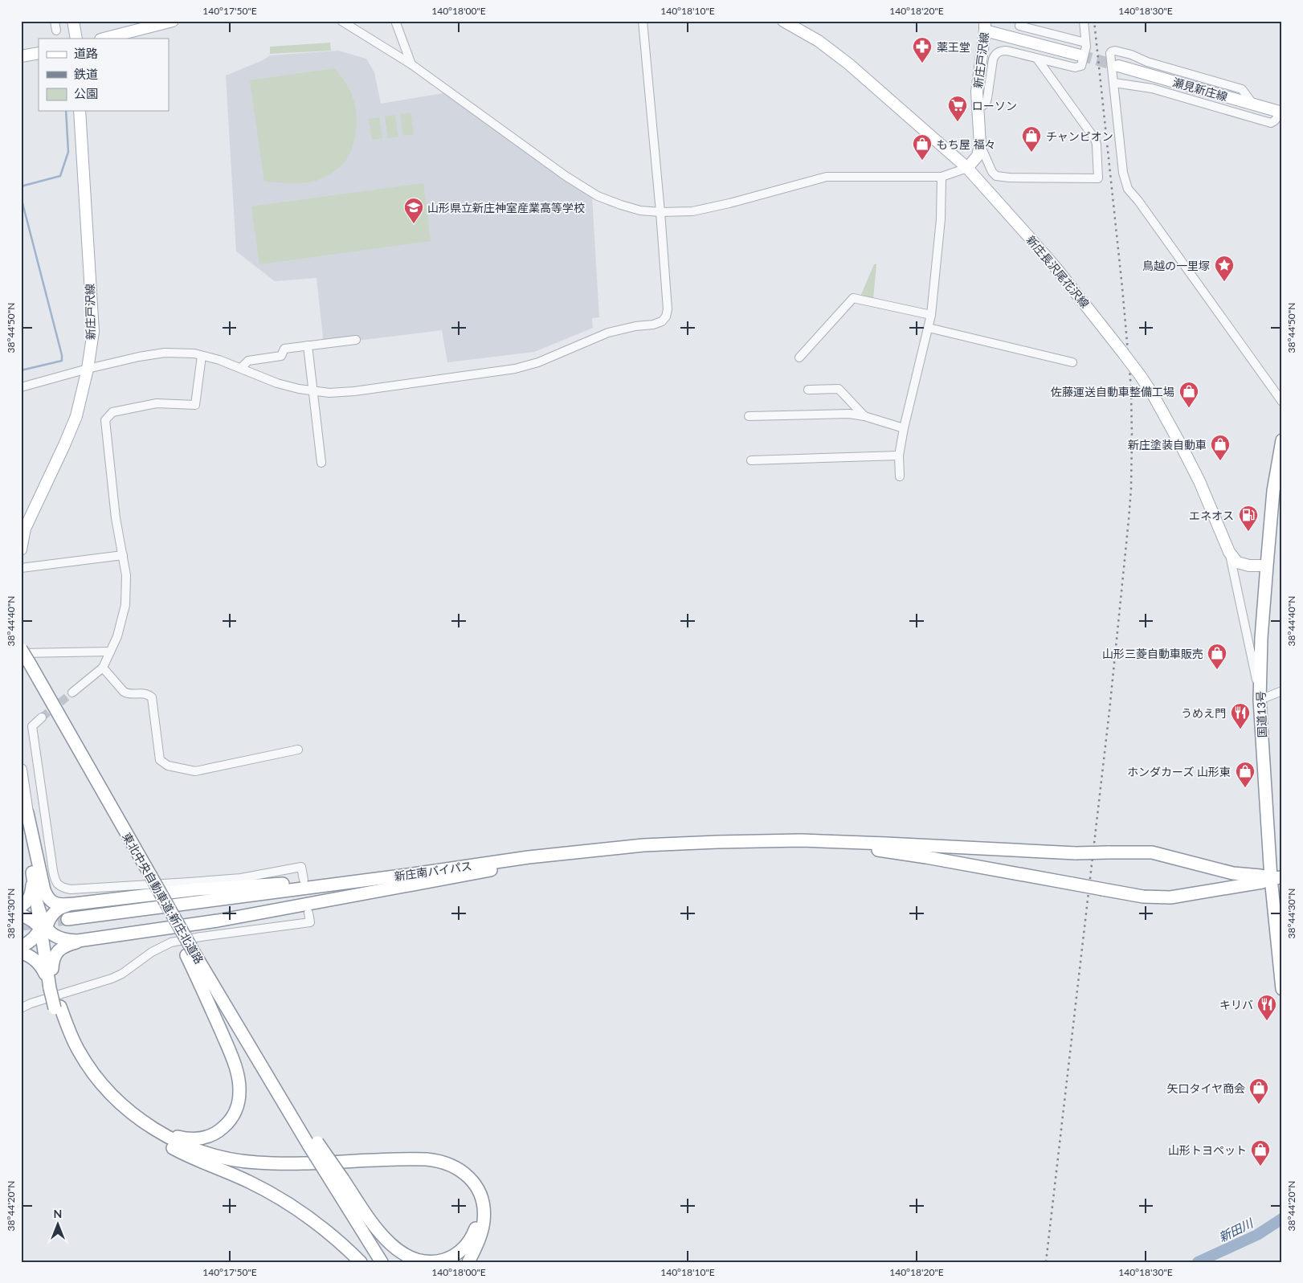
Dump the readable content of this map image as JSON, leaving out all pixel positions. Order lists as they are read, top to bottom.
{
  "streets": {
    "highway": ["国道13号", "新庄南バイパス", "東北中央自動車道;新庄北道路"],
    "main road": ["新庄戸沢線", "瀬見新庄線", "新庄長沢尾花沢線"]
  },
  "crossings": [
    ["新庄戸沢線", "新庄長沢尾花沢線"]
  ],
  "water": ["新田川"],
  "places": {
    "pharmacy": ["薬王堂"],
    "supermarket": ["ローソン"],
    "shop": [
      "チャンピオン",
      "もち屋 福々",
      "佐藤運送自動車整備工場",
      "新庄塗装自動車",
      "山形三菱自動車販売",
      "ホンダカーズ 山形東",
      "矢口タイヤ商会",
      "山形トヨペット"
    ],
    "school or university": ["山形県立新庄神室産業高等学校"],
    "place": ["鳥越の一里塚"],
    "fuel station": ["エネオス"],
    "restaurant": ["うめえ門", "キリバ"]
  },
  "legend": ["道路", "鉄道", "公園"],
  "north": "top",
  "coordinates": [
    "140°17'50\"E",
    "140°18'00\"E",
    "140°18'10\"E",
    "140°18'20\"E",
    "140°18'30\"E",
    "38°44'50\"N",
    "38°44'40\"N",
    "38°44'30\"N",
    "38°44'20\"N"
  ]
}
